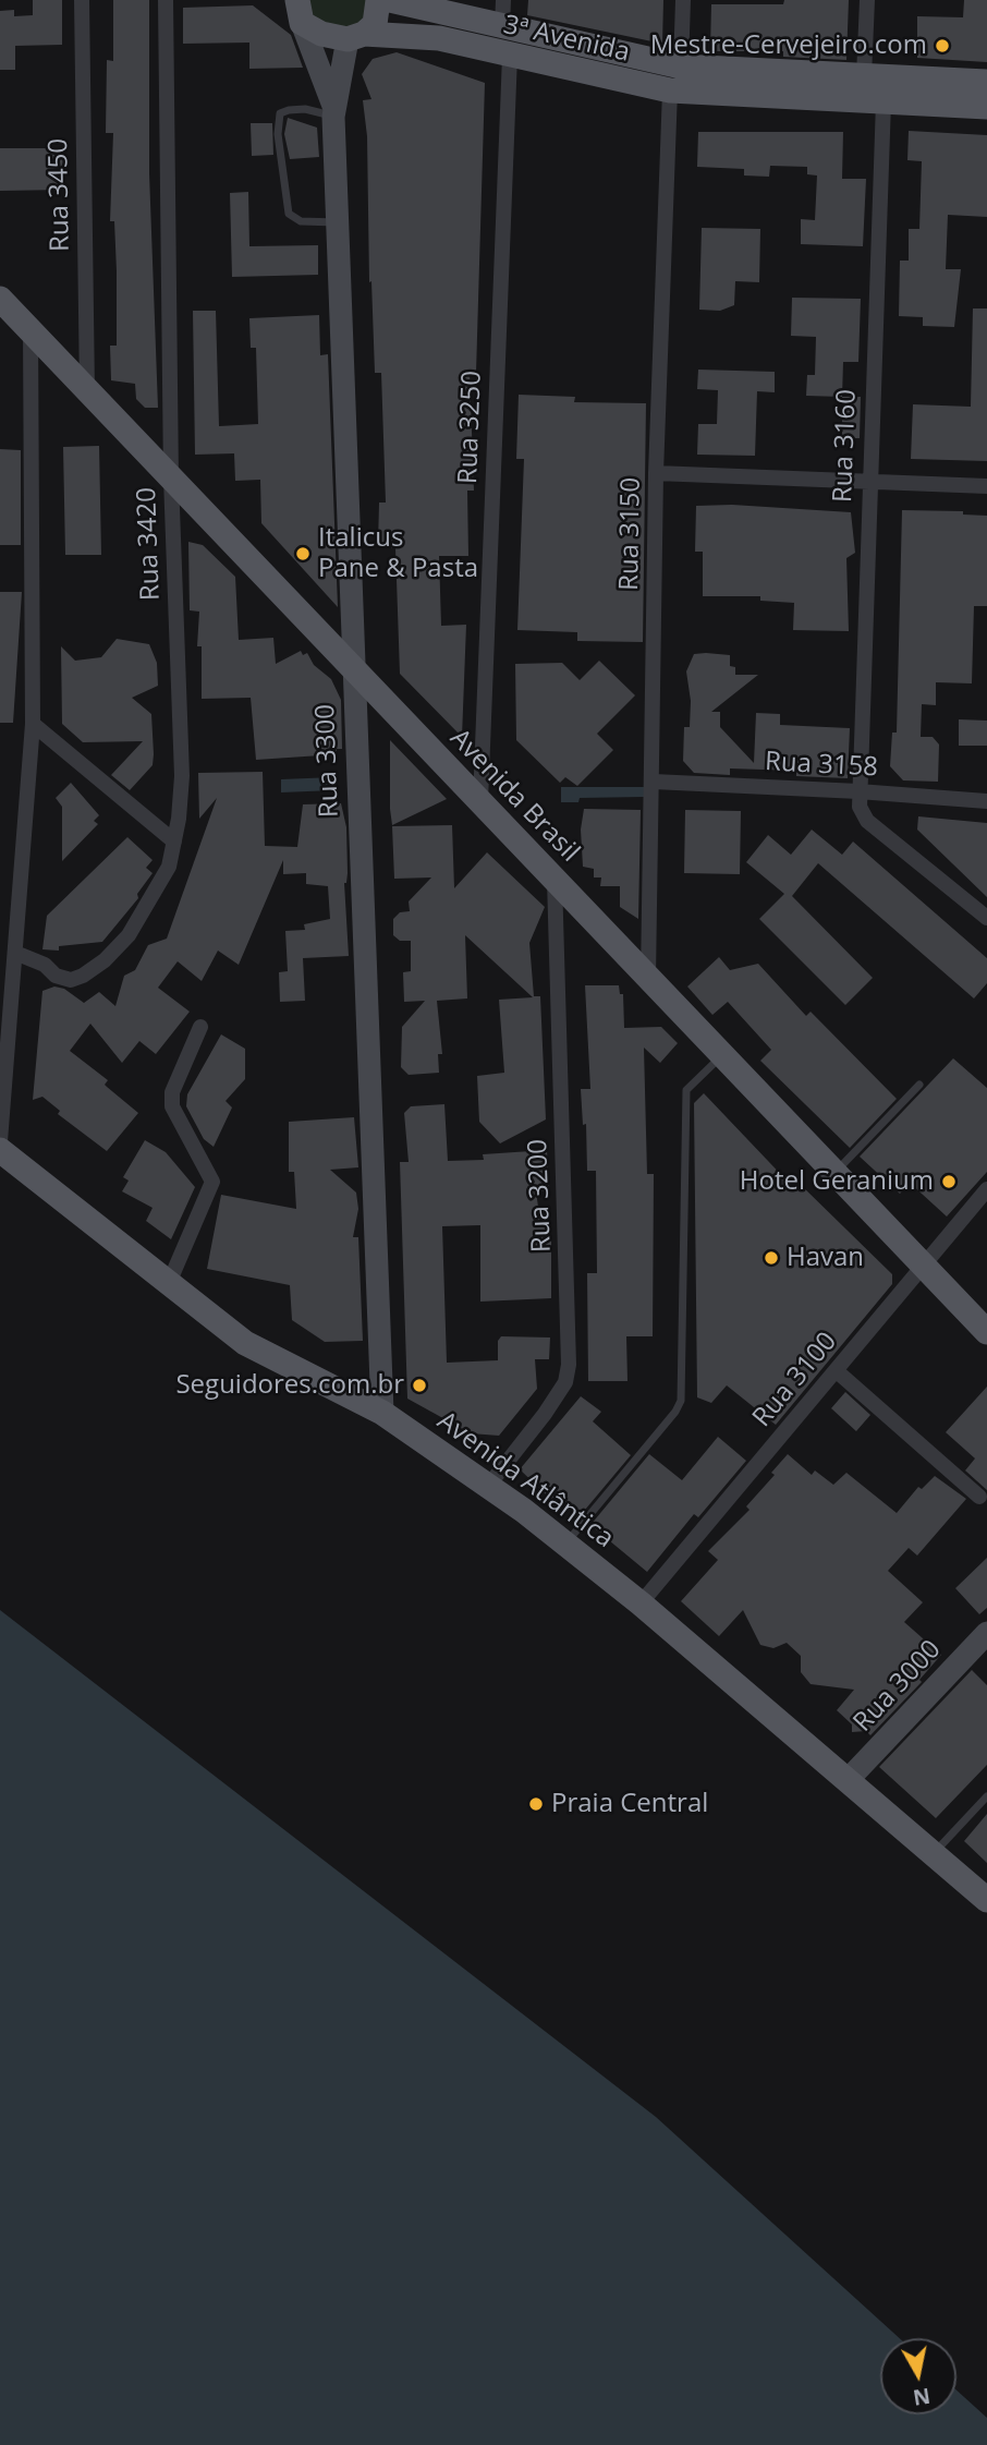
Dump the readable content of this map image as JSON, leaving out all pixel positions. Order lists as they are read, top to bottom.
{
  "streets": {
    "main road": [
      "3ª Avenida",
      "Rua 3300",
      "Avenida Brasil",
      "Avenida Atlântica",
      "Rua 3000"
    ],
    "street": [
      "Rua 3450",
      "Rua 3250",
      "Rua 3160",
      "Rua 3150",
      "Rua 3420",
      "Rua 3158",
      "Rua 3200",
      "Rua 3100"
    ]
  },
  "crossings": [
    ["3ª Avenida", "Rua 3250"],
    ["3ª Avenida", "Rua 3160"],
    ["3ª Avenida", "Rua 3150"],
    ["3ª Avenida", "Rua 3300"],
    ["Rua 3450", "Avenida Brasil"],
    ["Rua 3250", "Avenida Brasil"],
    ["Rua 3160", "Rua 3158"],
    ["Rua 3150", "Rua 3158"],
    ["Rua 3150", "Avenida Brasil"],
    ["Rua 3420", "Avenida Brasil"],
    ["Rua 3300", "Avenida Brasil"],
    ["Rua 3300", "Avenida Atlântica"],
    ["Avenida Brasil", "Rua 3200"],
    ["Avenida Brasil", "Rua 3100"],
    ["Rua 3200", "Avenida Atlântica"],
    ["Rua 3100", "Avenida Atlântica"],
    ["Avenida Atlântica", "Rua 3000"]
  ],
  "places": [
    "Mestre-Cervejeiro.com",
    "Italicus Pane & Pasta",
    "Hotel Geranium",
    "Havan",
    "Seguidores.com.br",
    "Praia Central"
  ],
  "north": "bottom"
}
